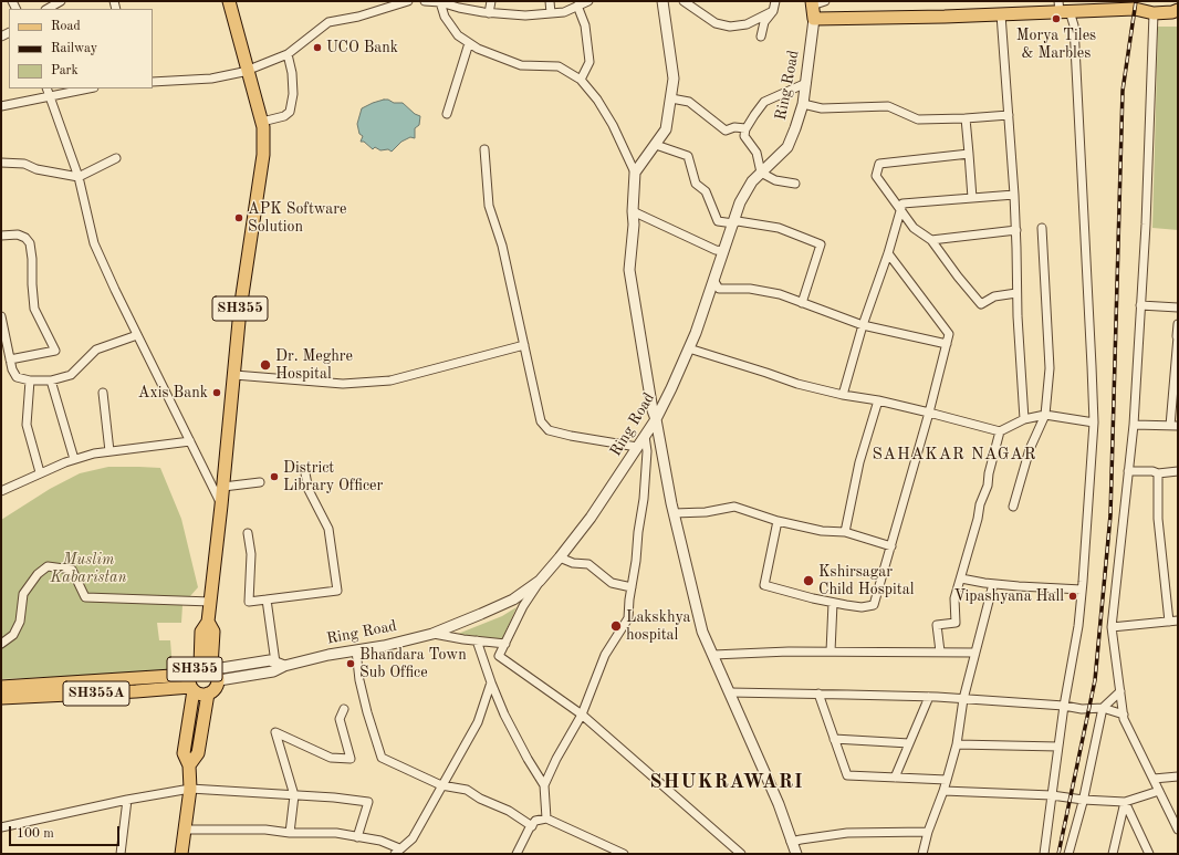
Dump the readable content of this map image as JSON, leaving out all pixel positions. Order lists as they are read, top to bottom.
{
  "streets": {
    "main road": ["SH355", "SH355A"],
    "street": ["Ring Road"]
  },
  "crossings": [
    ["Ring Road", "SH355"],
    ["Ring Road", "SH355A"],
    ["SH355", "SH355A"]
  ],
  "districts": ["SAHAKAR NAGAR", "SHUKRAWARI"],
  "parks": ["Muslim Kabaristan"],
  "places": [
    "Morya Tiles & Marbles",
    "UCO Bank",
    "APK Software Solution",
    "Dr. Meghre Hospital",
    "Axis Bank",
    "District Library Officer",
    "Kshirsagar Child Hospital",
    "Vipashyana Hall",
    "Lakskhya hospital",
    "Bhandara Town Sub Office"
  ],
  "legend": ["Road", "Railway", "Park"],
  "scale_bar": "100 m"
}
